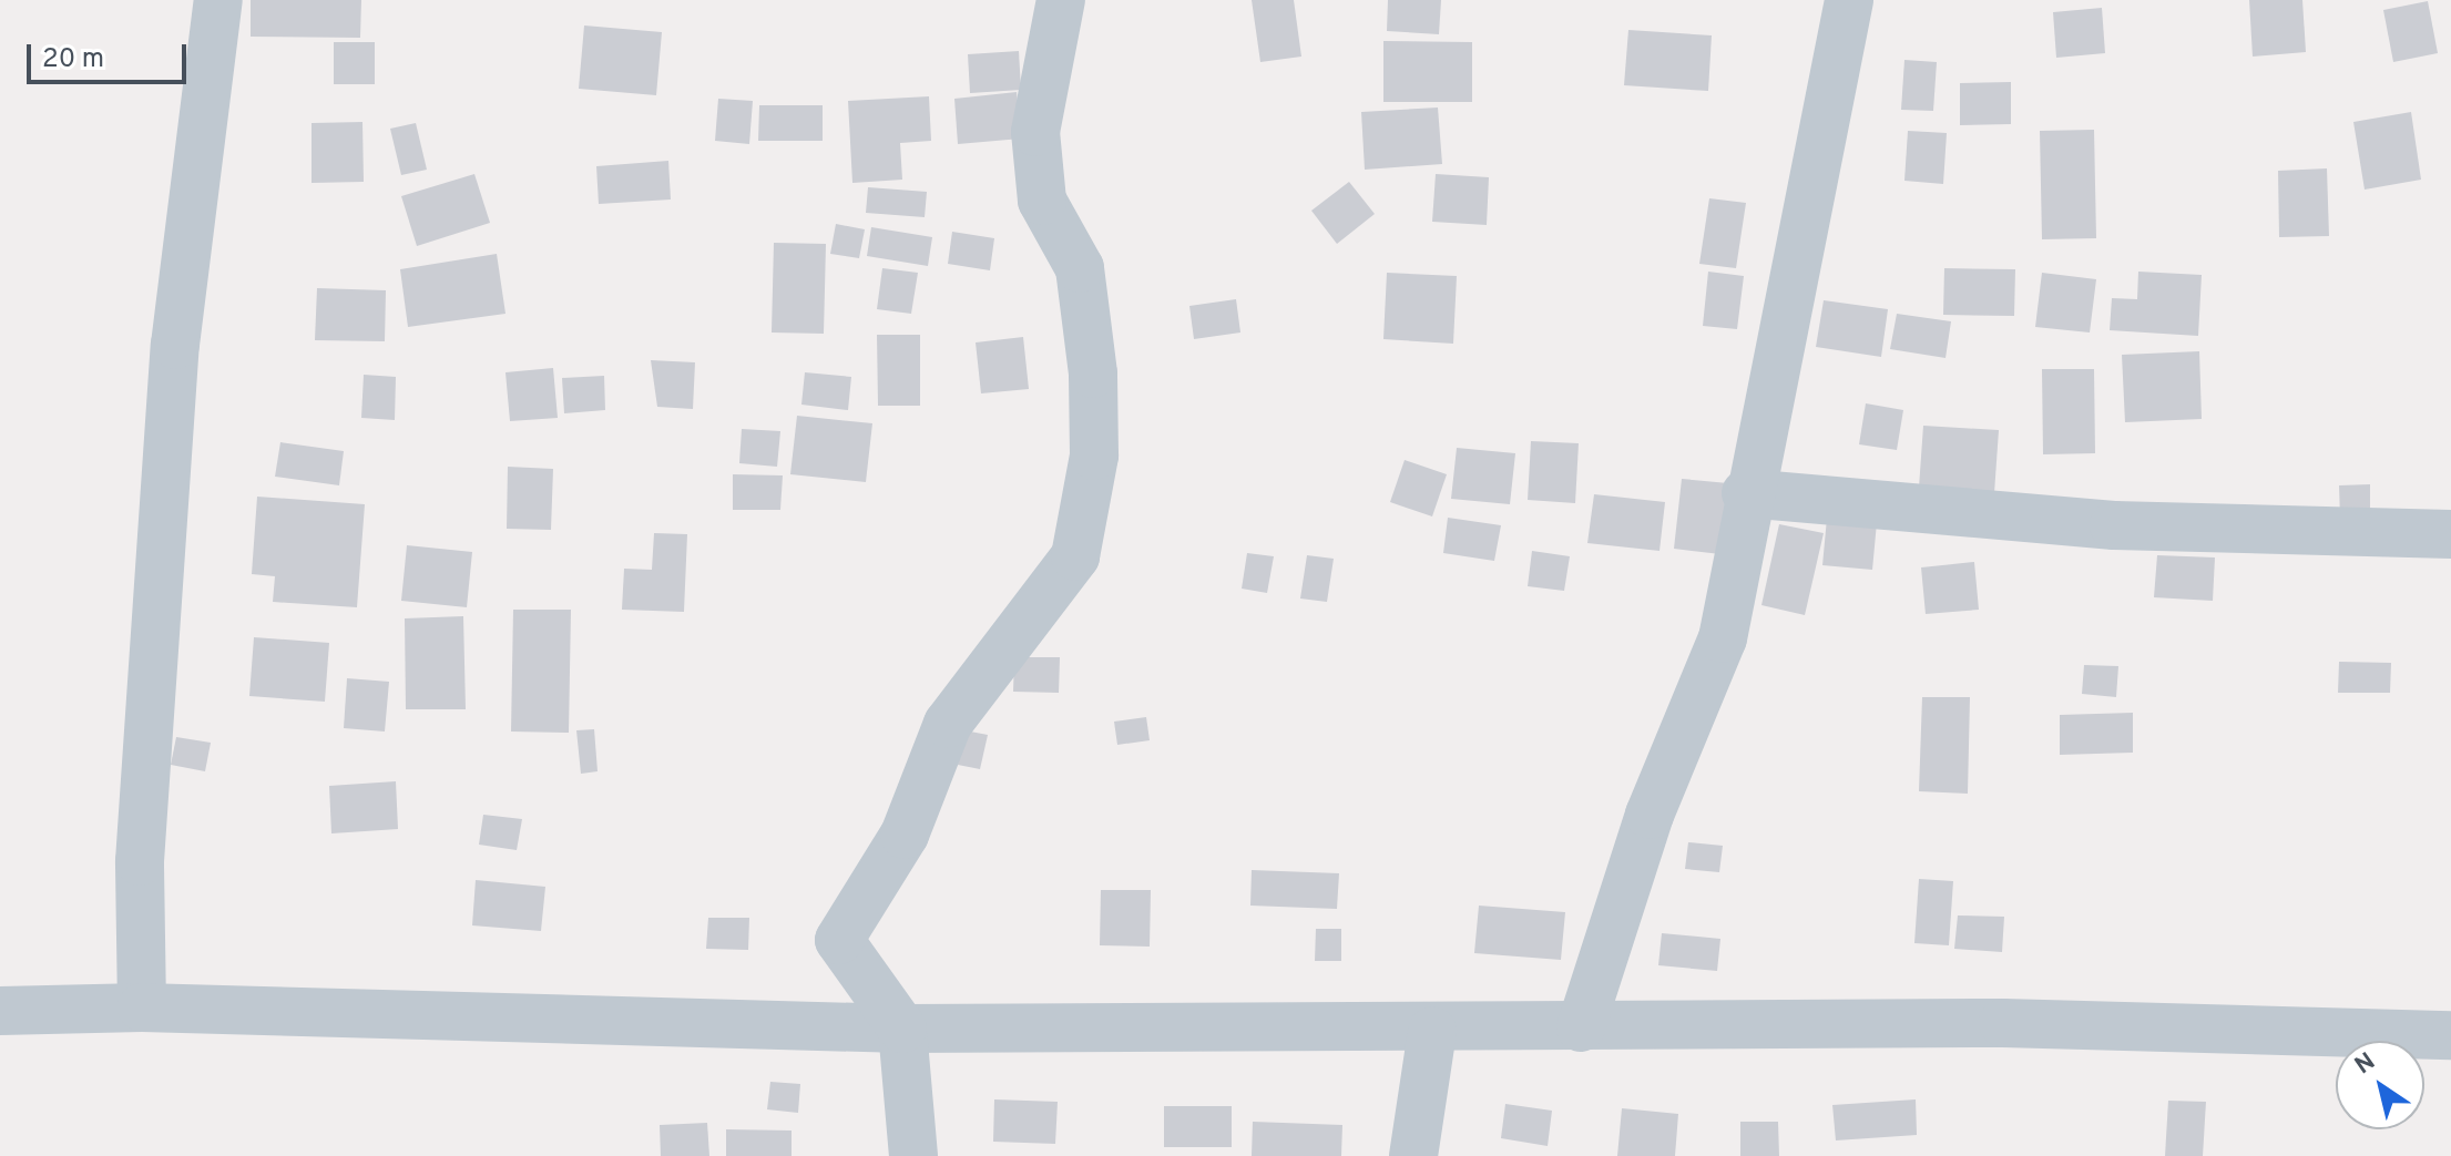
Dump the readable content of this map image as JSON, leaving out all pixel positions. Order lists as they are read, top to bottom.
{
  "scale_bar": "20 m",
  "north": "top left"
}
